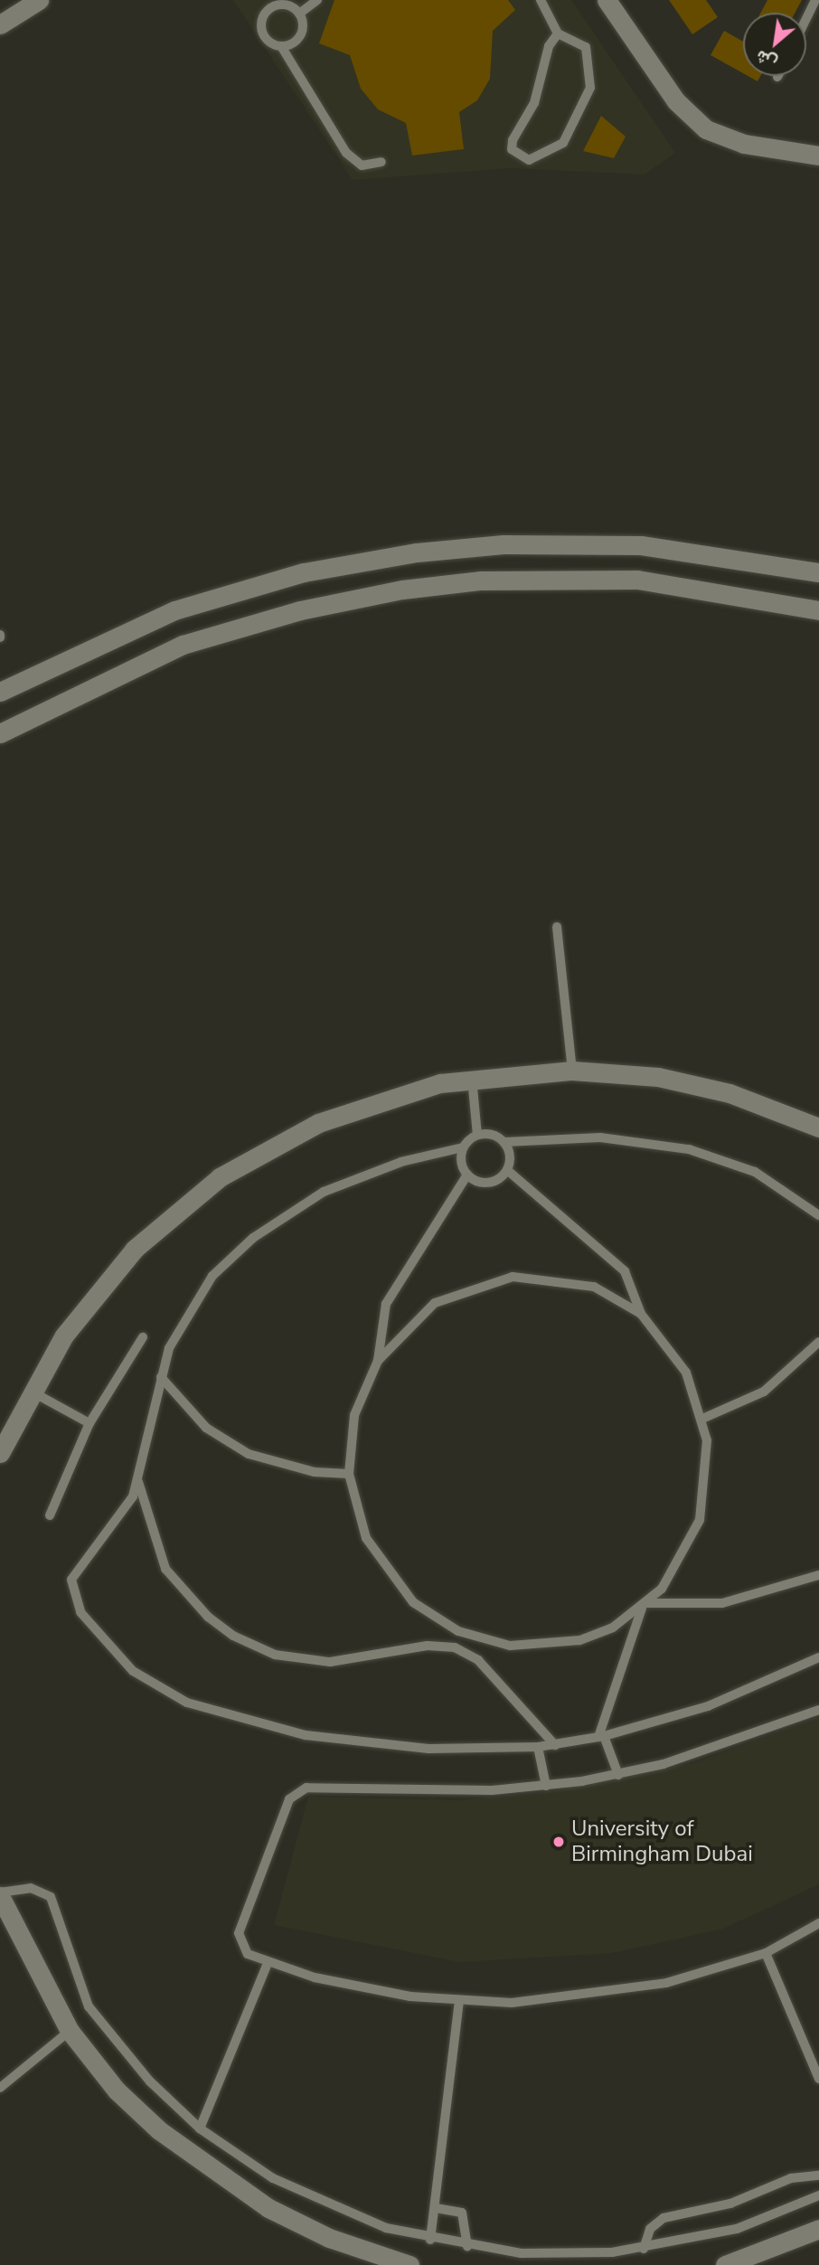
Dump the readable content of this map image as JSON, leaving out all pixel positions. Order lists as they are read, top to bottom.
{
  "places": ["University of Birmingham Dubai"],
  "north": "bottom left"
}
